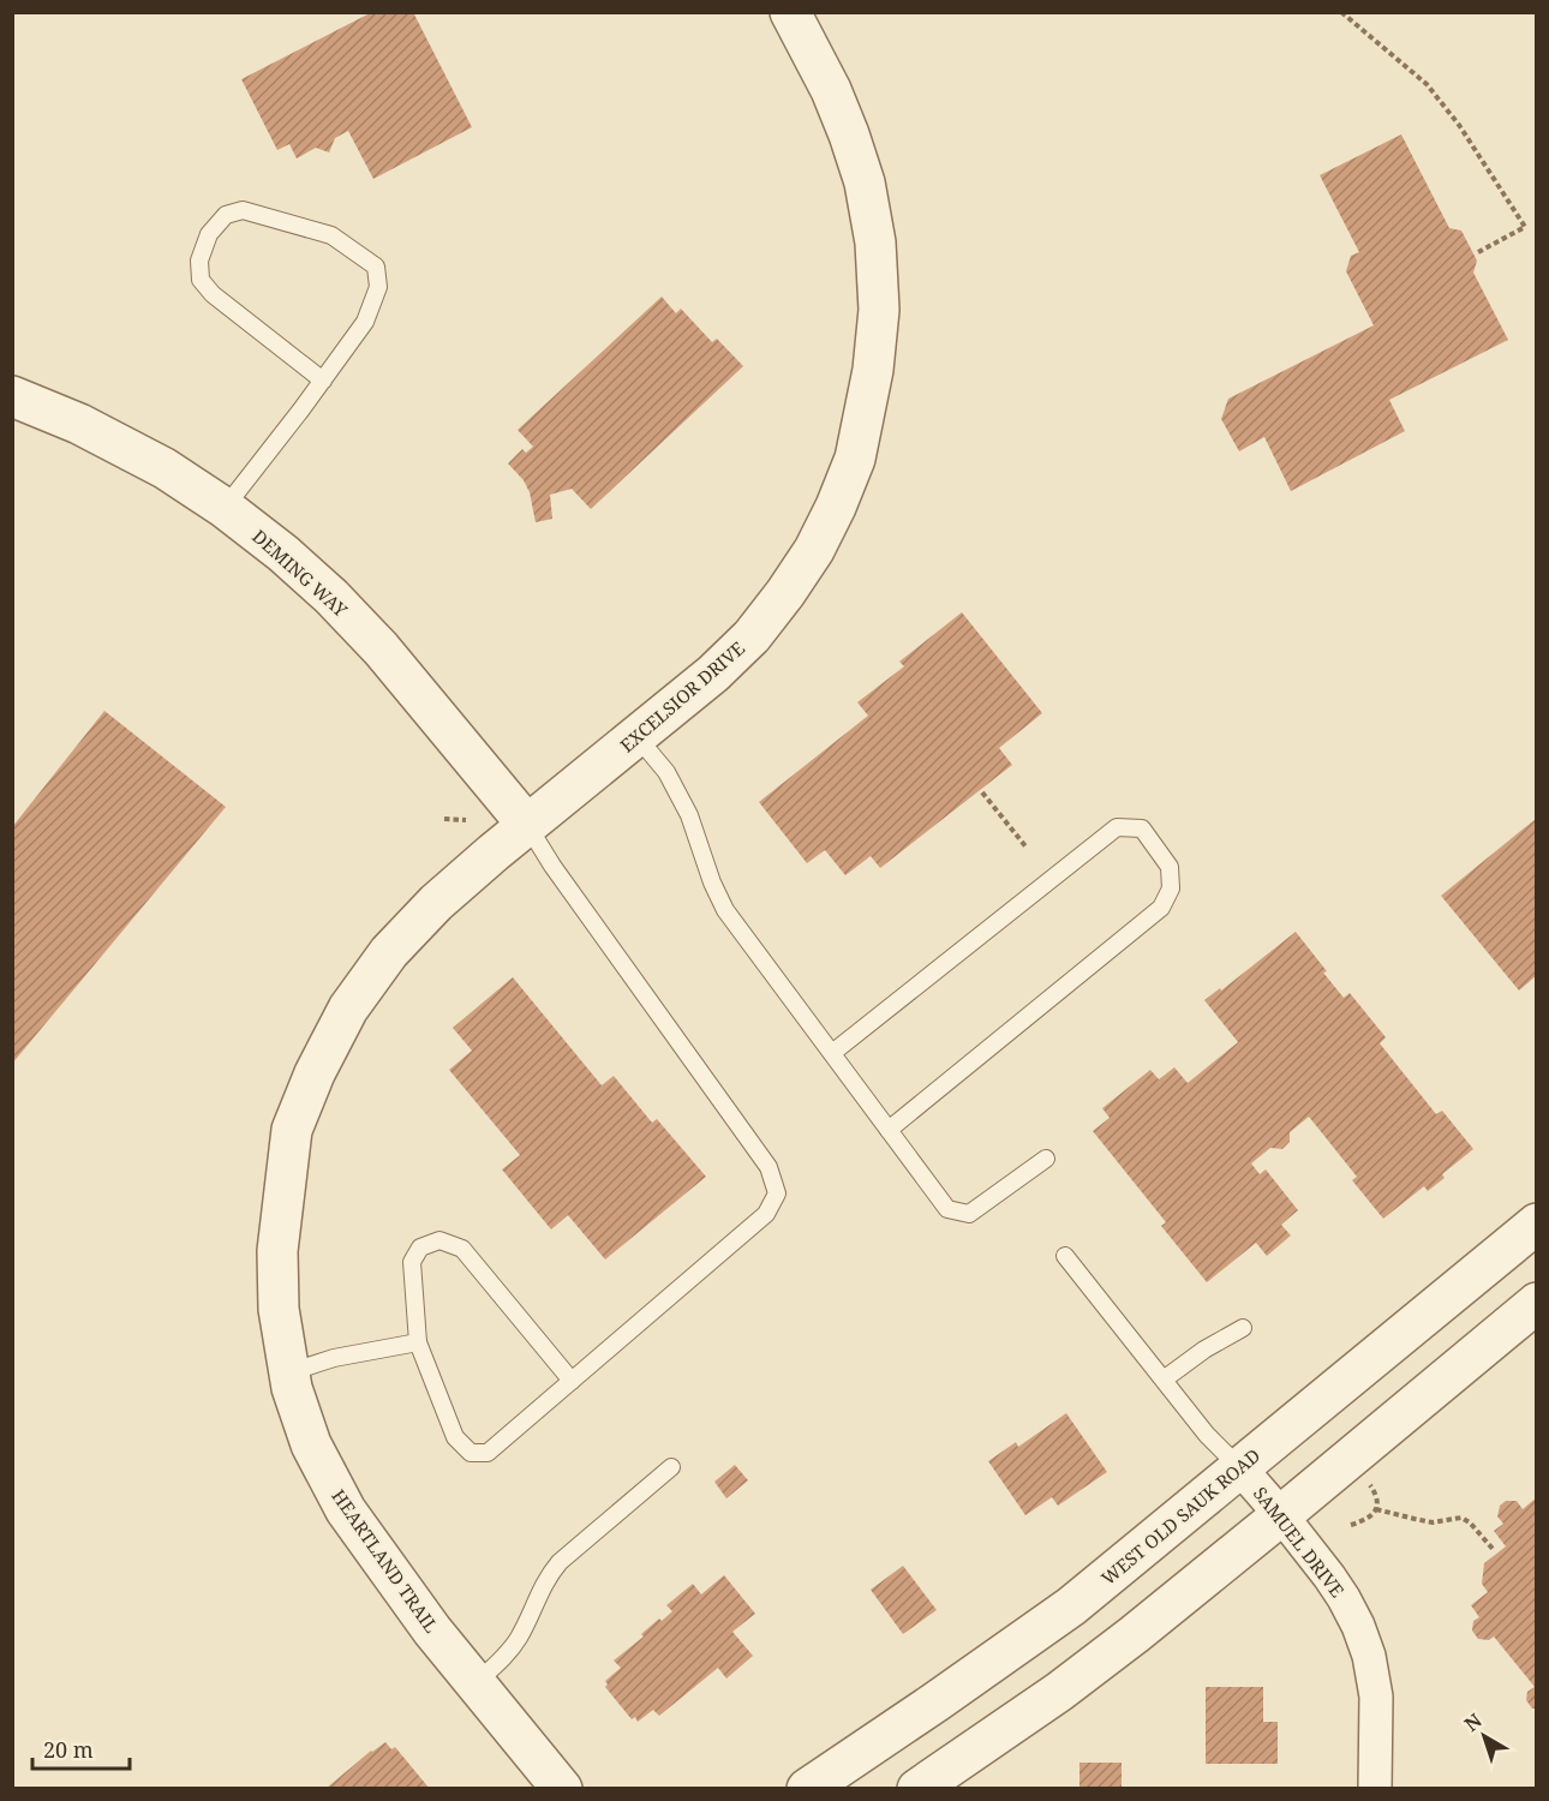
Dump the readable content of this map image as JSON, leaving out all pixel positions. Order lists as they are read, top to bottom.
{
  "streets": {
    "street": [
      "DEMING WAY",
      "EXCELSIOR DRIVE",
      "WEST OLD SAUK ROAD",
      "SAMUEL DRIVE",
      "HEARTLAND TRAIL"
    ]
  },
  "crossings": [
    ["DEMING WAY", "EXCELSIOR DRIVE"],
    ["DEMING WAY", "HEARTLAND TRAIL"],
    ["EXCELSIOR DRIVE", "HEARTLAND TRAIL"],
    ["WEST OLD SAUK ROAD", "SAMUEL DRIVE"]
  ],
  "scale_bar": "20 m",
  "north": "top left"
}
